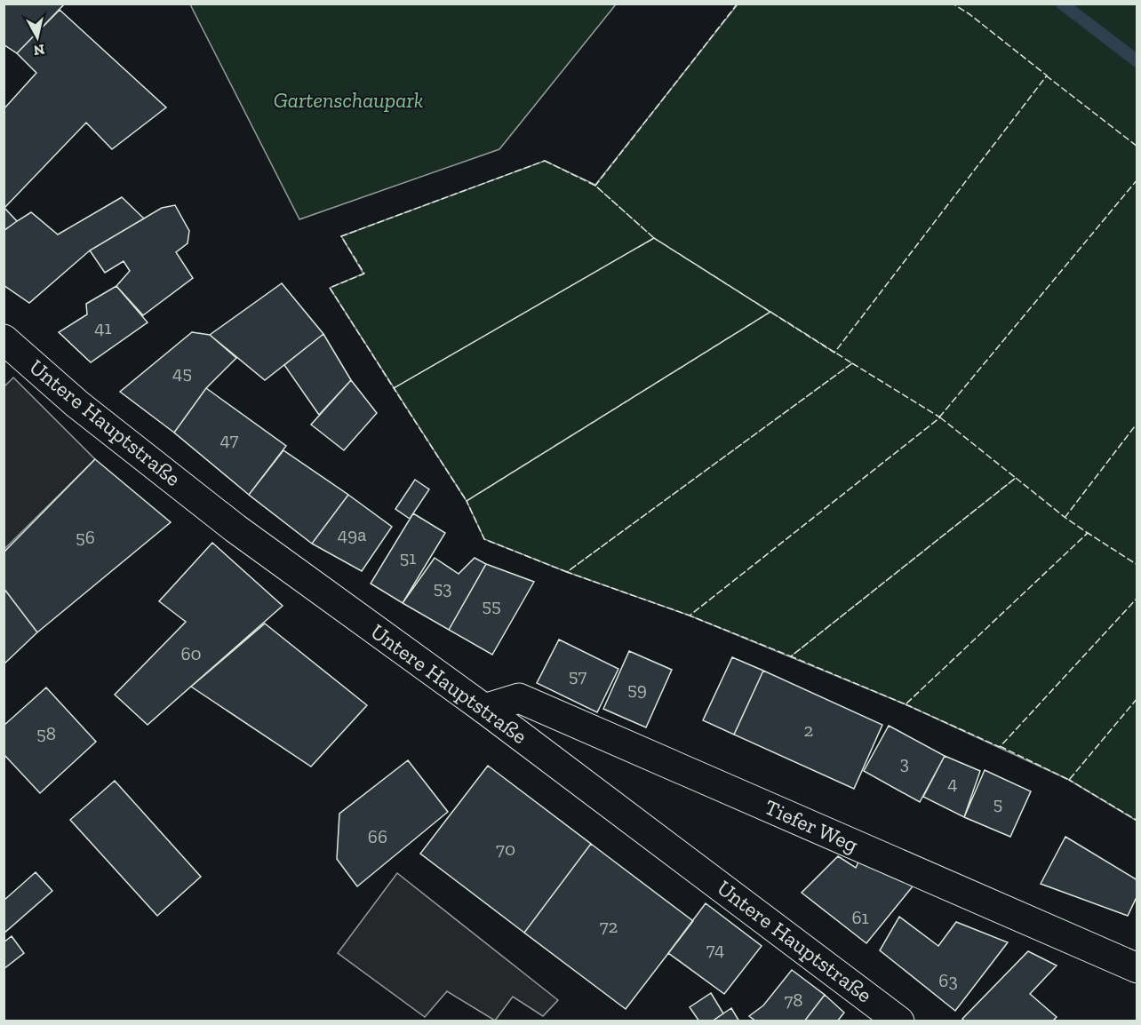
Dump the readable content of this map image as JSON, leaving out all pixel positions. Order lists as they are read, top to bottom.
{
  "streets": {
    "main road": ["Untere Hauptstraße", "Tiefer Weg"]
  },
  "crossings": [
    ["Untere Hauptstraße", "Tiefer Weg"]
  ],
  "parks": ["Gartenschaupark"],
  "house_numbers": [
    "41",
    "45",
    "47",
    "49a",
    "56",
    "51",
    "53",
    "55",
    "60",
    "57",
    "59",
    "2",
    "58",
    "3",
    "4",
    "5",
    "66",
    "70",
    "61",
    "72",
    "74",
    "63",
    "78"
  ],
  "north": "bottom"
}
